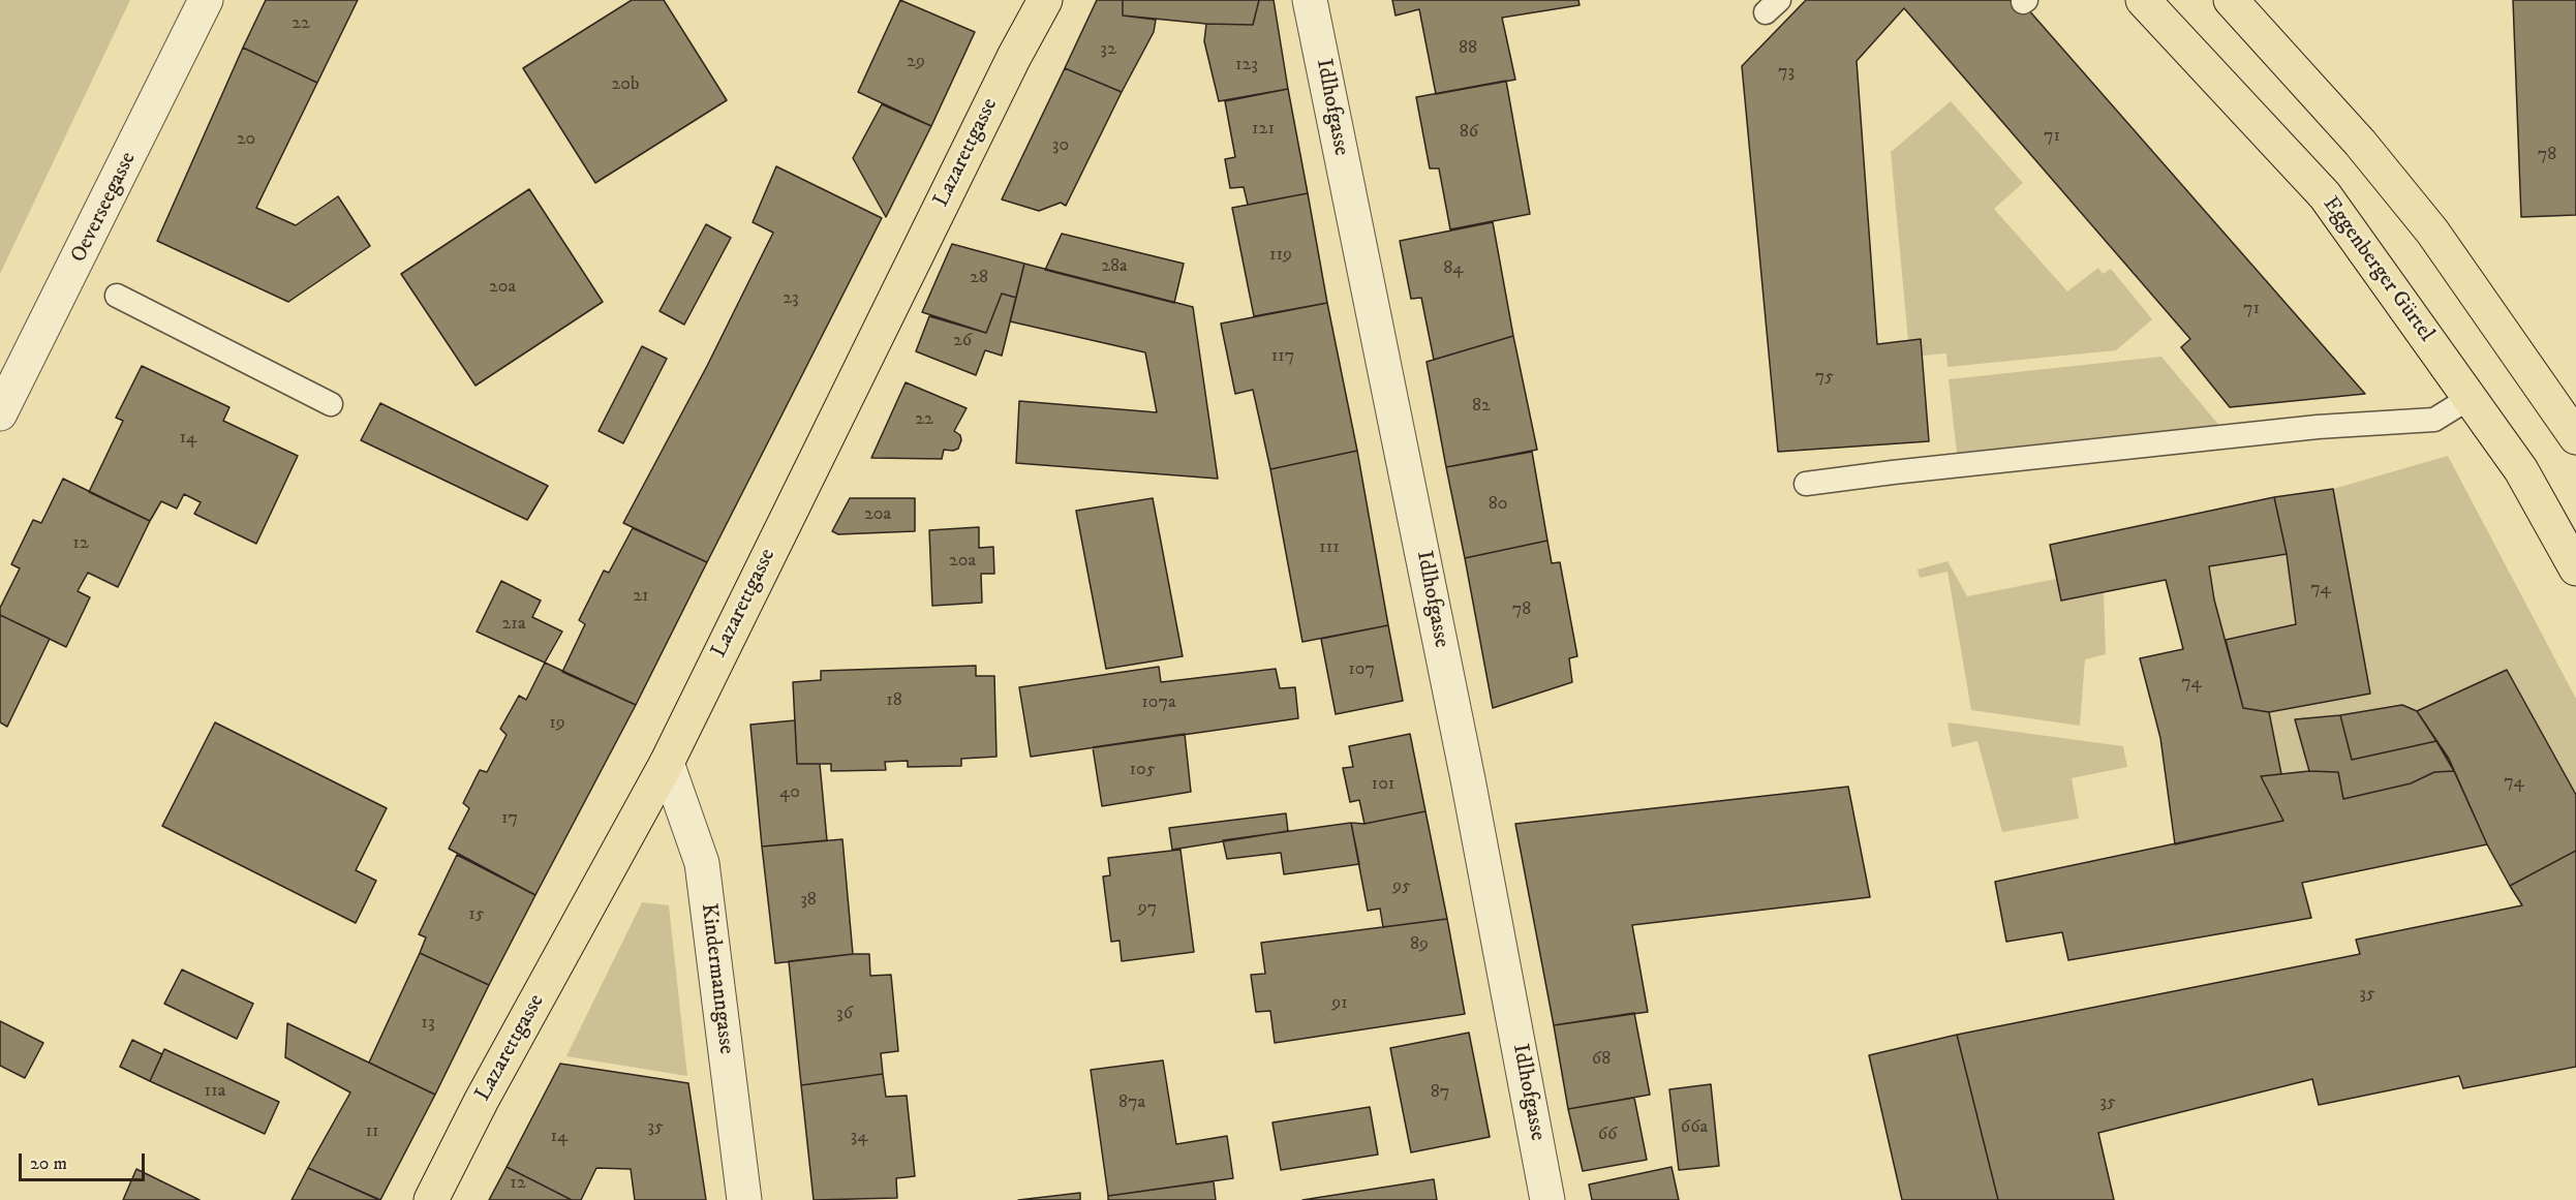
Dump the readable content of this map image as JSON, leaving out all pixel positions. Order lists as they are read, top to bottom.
{
  "streets": {
    "main road": ["Lazarettgasse", "Eggenberger Gürtel"],
    "street": ["Idlhofgasse", "Oeverseegasse", "Kindermanngasse"]
  },
  "crossings": [
    ["Lazarettgasse", "Kindermanngasse"]
  ],
  "house_numbers": [
    "22",
    "88",
    "32",
    "29",
    "123",
    "73",
    "20b",
    "121",
    "86",
    "71",
    "20",
    "30",
    "78",
    "119",
    "28a",
    "84",
    "28",
    "20a",
    "23",
    "71",
    "26",
    "117",
    "75",
    "82",
    "22",
    "14",
    "80",
    "20a",
    "12",
    "111",
    "20a",
    "74",
    "21",
    "78",
    "21a",
    "107",
    "74",
    "18",
    "107a",
    "19",
    "105",
    "74",
    "101",
    "40",
    "17",
    "95",
    "38",
    "97",
    "15",
    "89",
    "35",
    "91",
    "36",
    "13",
    "68",
    "11a",
    "87",
    "87a",
    "35",
    "35",
    "66a",
    "11",
    "66",
    "14",
    "34",
    "12"
  ],
  "scale_bar": "20 m"
}
